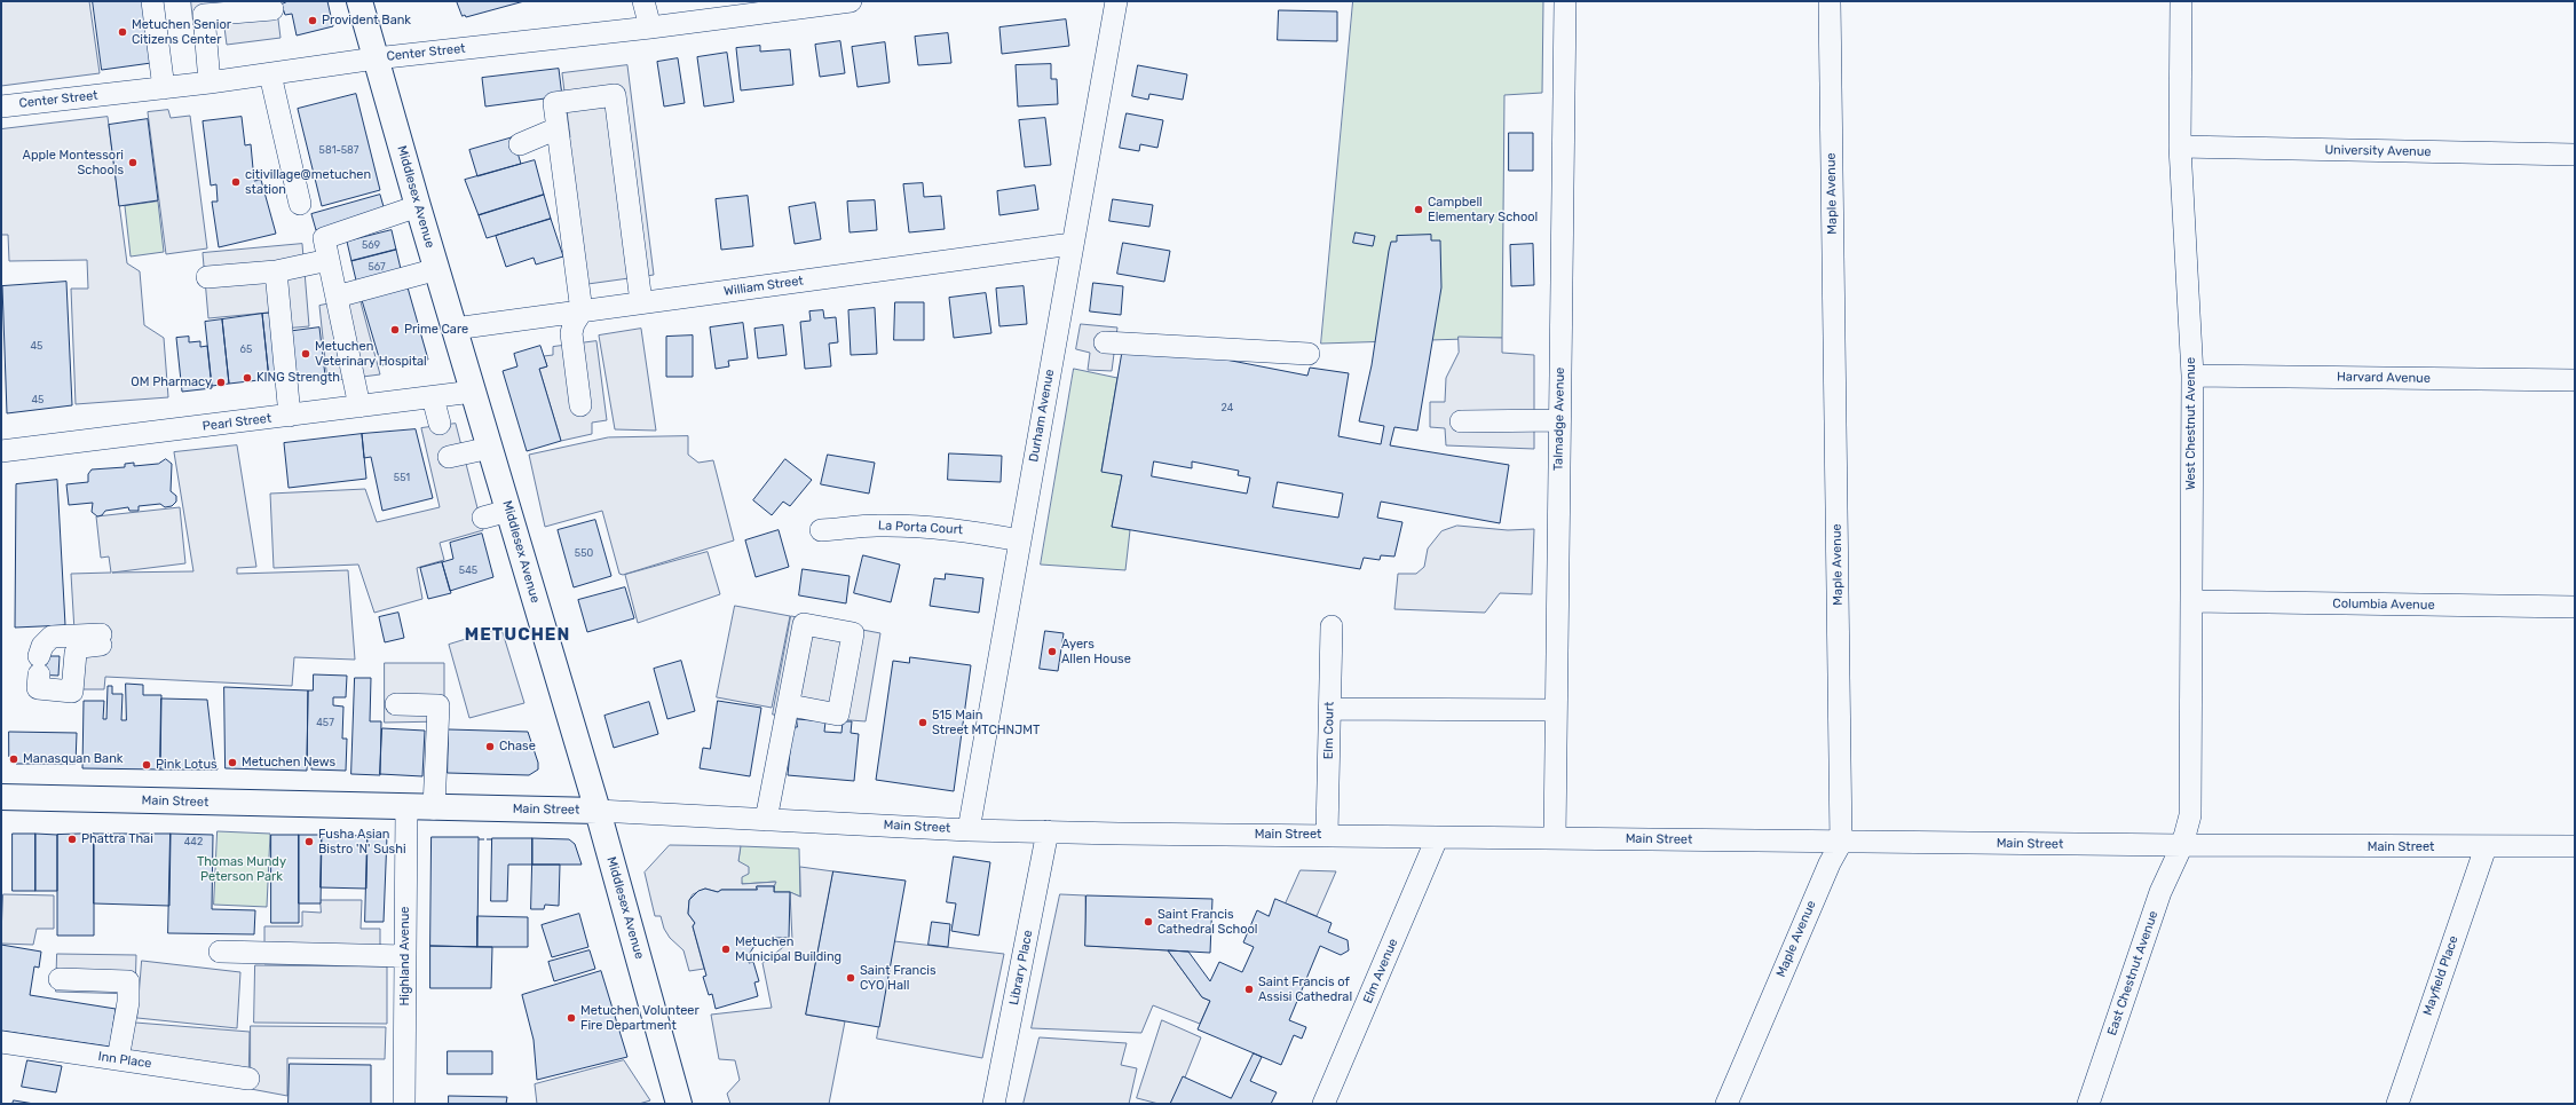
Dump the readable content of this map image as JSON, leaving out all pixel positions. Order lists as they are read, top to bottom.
{
  "streets": {
    "main road": ["Middlesex Avenue", "Main Street"],
    "street": [
      "Center Street",
      "University Avenue",
      "Maple Avenue",
      "William Street",
      "Harvard Avenue",
      "Durham Avenue",
      "Talmadge Avenue",
      "Pearl Street",
      "West Chestnut Avenue",
      "La Porta Court",
      "Columbia Avenue",
      "Elm Court",
      "Highland Avenue",
      "Library Place",
      "Elm Avenue",
      "East Chestnut Avenue",
      "Mayfield Place",
      "Inn Place"
    ]
  },
  "crossings": [
    ["Center Street", "Middlesex Avenue"],
    ["University Avenue", "West Chestnut Avenue"],
    ["Maple Avenue", "Main Street"],
    ["Middlesex Avenue", "William Street"],
    ["Middlesex Avenue", "Pearl Street"],
    ["Middlesex Avenue", "Main Street"],
    ["William Street", "Durham Avenue"],
    ["Harvard Avenue", "West Chestnut Avenue"],
    ["Durham Avenue", "La Porta Court"],
    ["Durham Avenue", "Main Street"],
    ["Talmadge Avenue", "Main Street"],
    ["West Chestnut Avenue", "Columbia Avenue"],
    ["West Chestnut Avenue", "Main Street"],
    ["West Chestnut Avenue", "East Chestnut Avenue"],
    ["Elm Court", "Main Street"],
    ["Main Street", "Highland Avenue"],
    ["Main Street", "Library Place"],
    ["Main Street", "Elm Avenue"],
    ["Main Street", "East Chestnut Avenue"],
    ["Main Street", "Mayfield Place"]
  ],
  "districts": ["METUCHEN"],
  "parks": ["Thomas Mundy Peterson Park"],
  "places": [
    "Provident Bank",
    "Metuchen Senior Citizens Center",
    "Apple Montessori Schools",
    "citivillage@metuchen station",
    "Campbell Elementary School",
    "Prime Care",
    "Metuchen Veterinary Hospital",
    "KING Strength",
    "OM Pharmacy",
    "Ayers Allen House",
    "515 Main Street MTCHNJMT",
    "Chase",
    "Manasquan Bank",
    "Metuchen News",
    "Pink Lotus",
    "Phattra Thai",
    "Fusha Asian Bistro 'N' Sushi",
    "Saint Francis Cathedral School",
    "Metuchen Municipal Building",
    "Saint Francis CYO Hall",
    "Saint Francis of Assisi Cathedral",
    "Metuchen Volunteer Fire Department"
  ],
  "house_numbers": [
    "581-587",
    "569",
    "567",
    "45",
    "65",
    "45",
    "24",
    "551",
    "550",
    "545",
    "457",
    "442"
  ]
}
